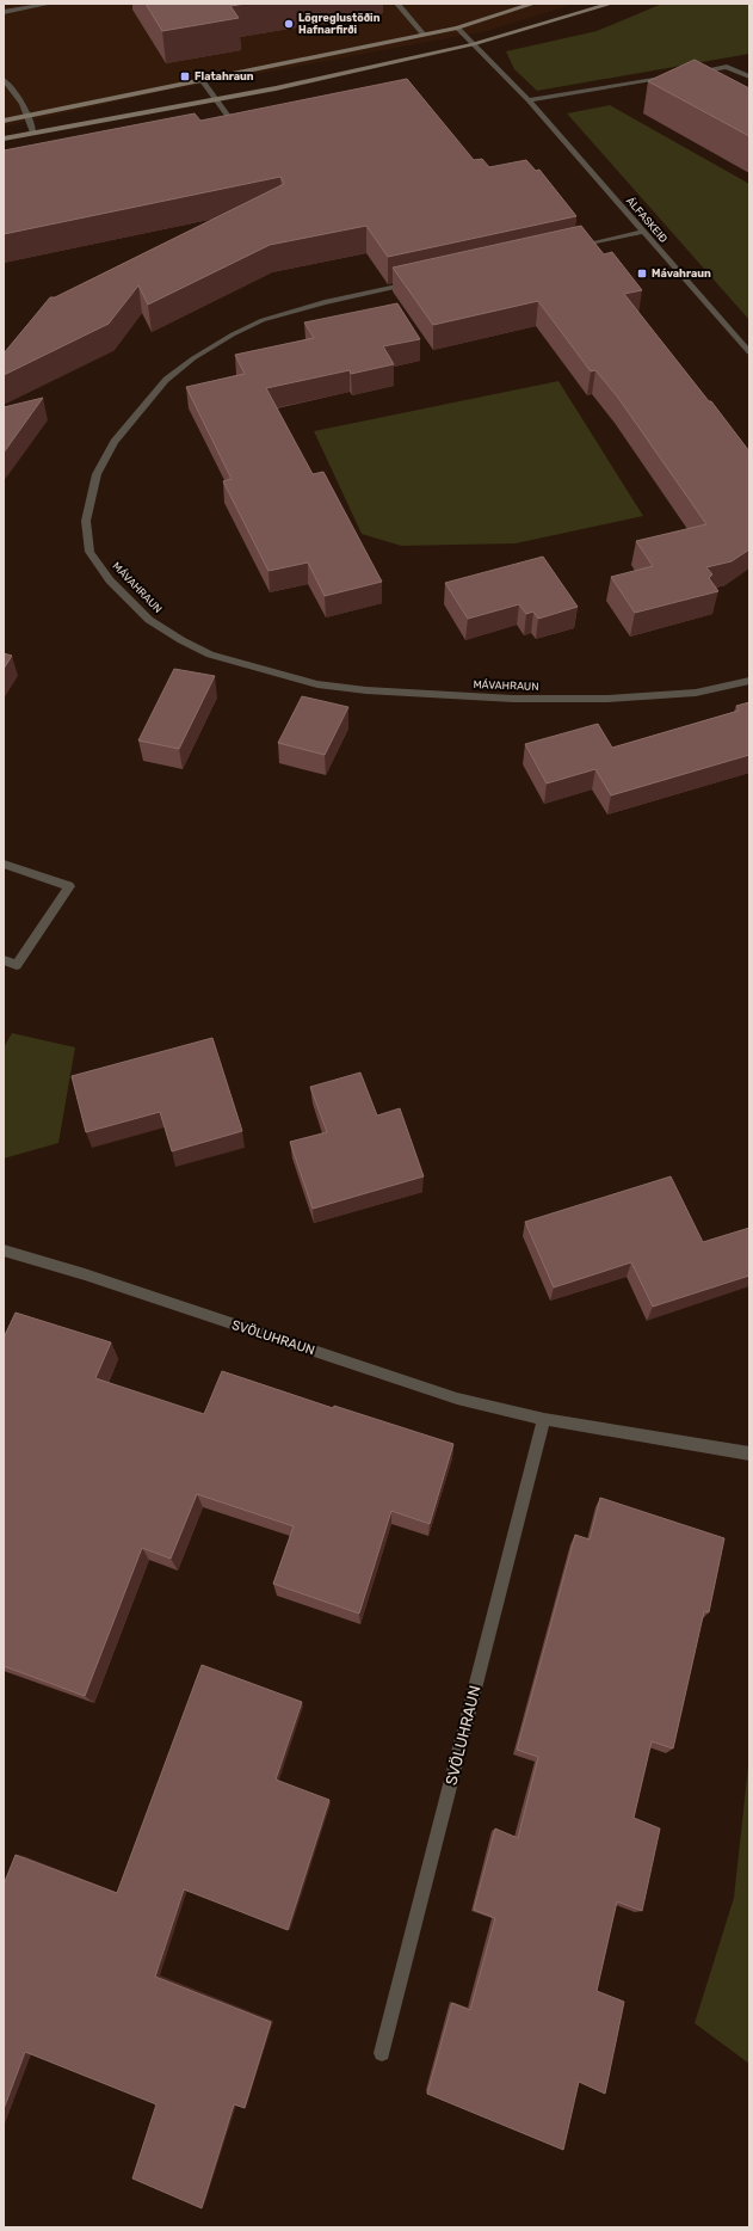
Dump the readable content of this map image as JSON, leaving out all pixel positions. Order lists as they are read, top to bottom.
{
  "streets": {
    "street": ["ÁLFASKEIÐ", "MÁVAHRAUN", "SVÖLUHRAUN"]
  },
  "places": {
    "other": ["Lögreglustöðin Hafnarfirði"],
    "transit": ["Flatahraun", "Mávahraun"]
  }
}
